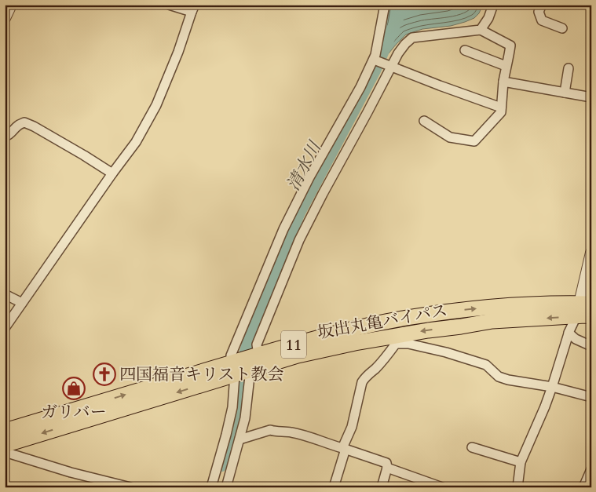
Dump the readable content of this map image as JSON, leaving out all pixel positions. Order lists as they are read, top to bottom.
{
  "streets": {
    "highway": ["坂出丸亀バイパス", "11"]
  },
  "water": ["清水川"],
  "places": {
    "church": ["四国福音キリスト教会"],
    "shop": ["ガリバー"]
  }
}
